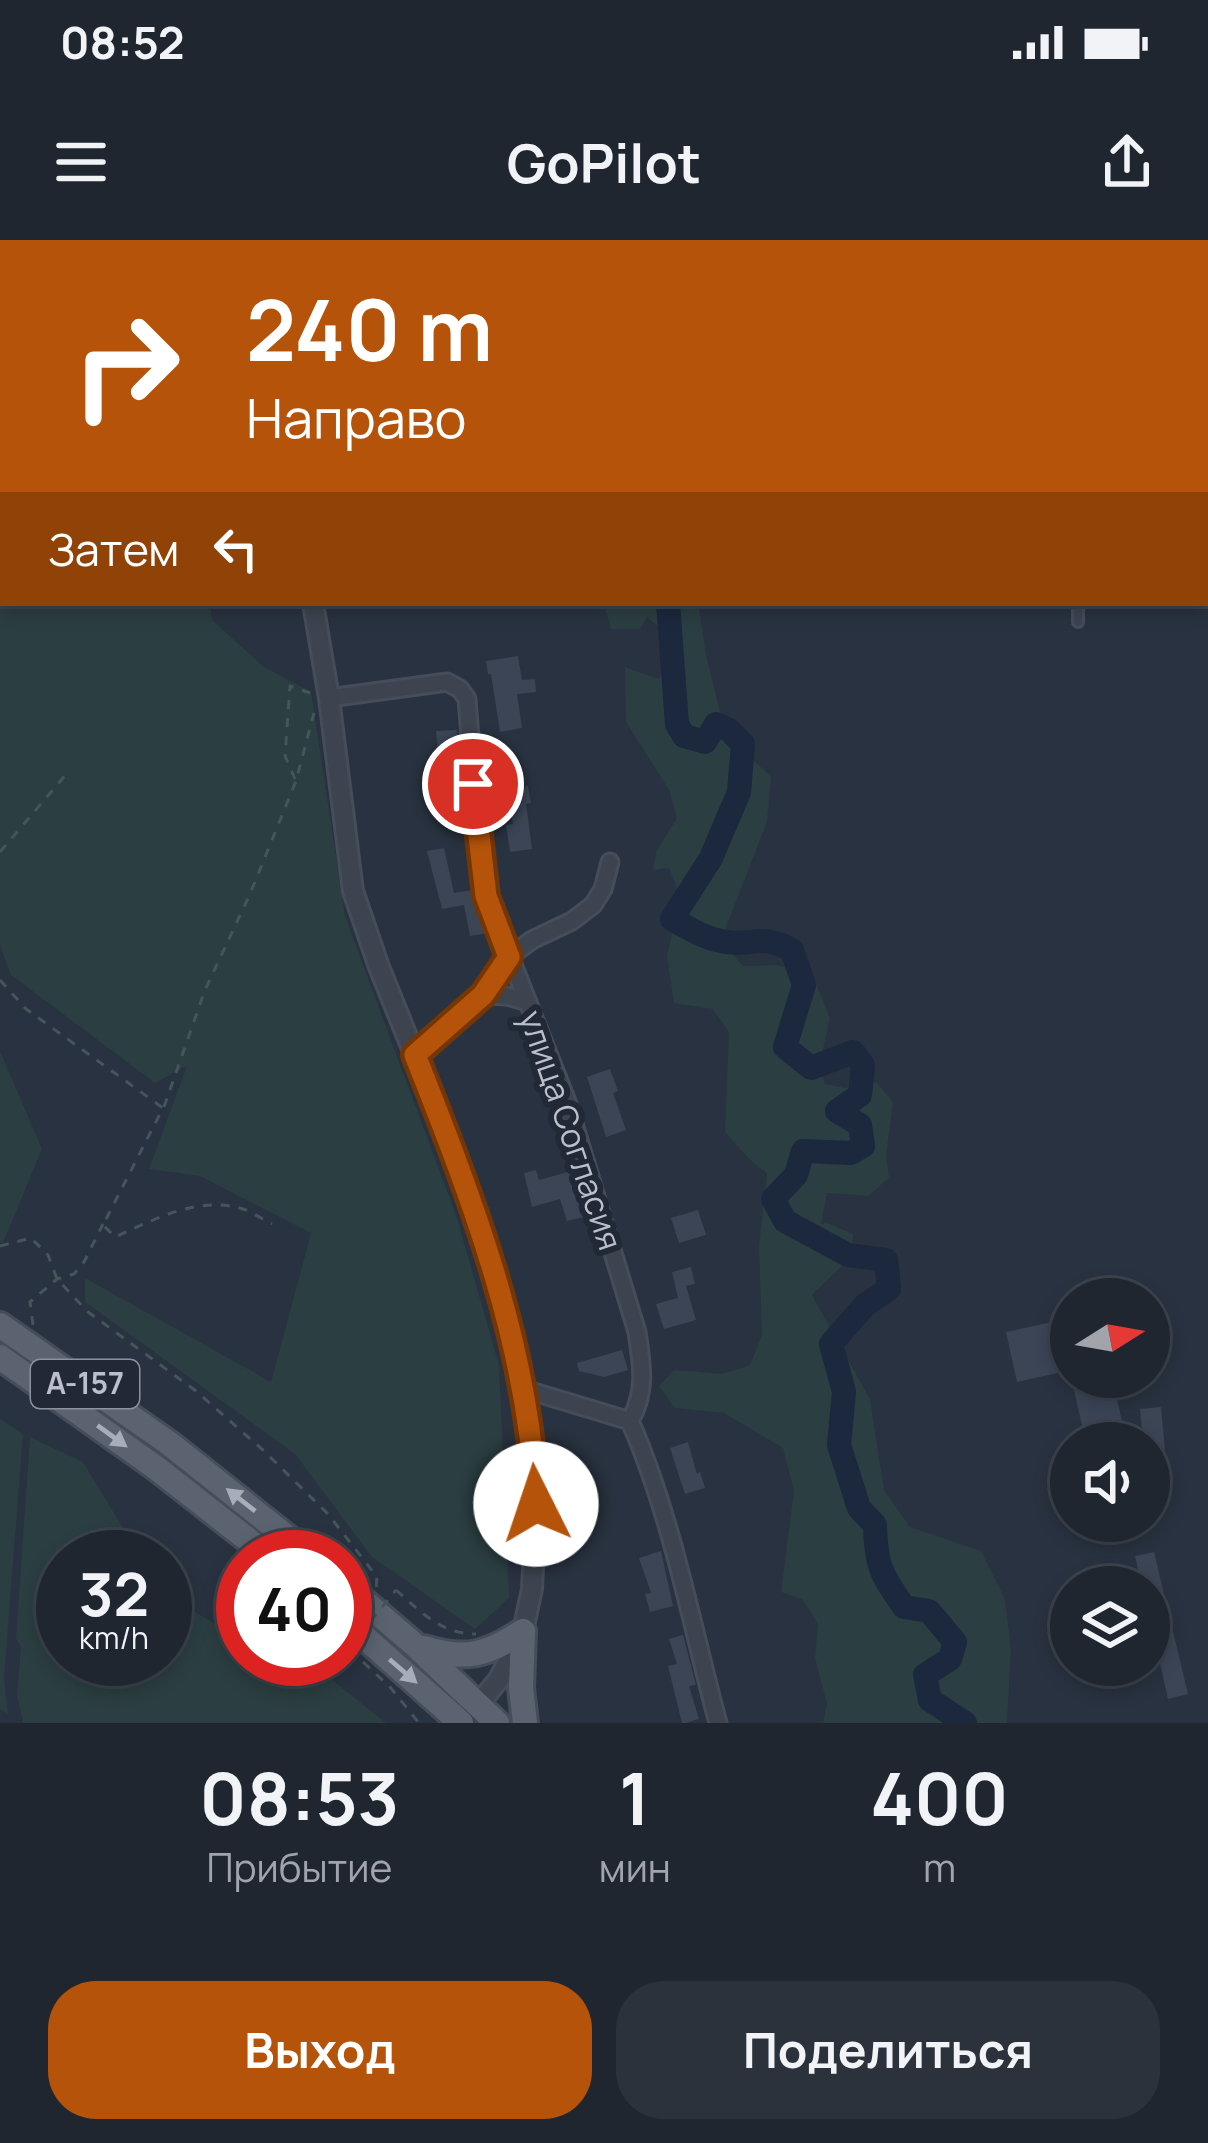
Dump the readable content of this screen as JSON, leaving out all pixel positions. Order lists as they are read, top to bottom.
{
  "streets": {
    "main road": ["А-157"],
    "street": ["улица Согласия"]
  },
  "north": "right",
  "page": {
    "status": "08:52",
    "header": "GoPilot",
    "turn": ["240 m", "Направо"],
    "then": "Затем",
    "speed": "32 km/h",
    "limit": "40",
    "eta": [
      "08:53",
      "Прибытие",
      "1",
      "мин",
      "400",
      "m"
    ],
    "buttons": ["Выход", "Поделиться"]
  }
}
